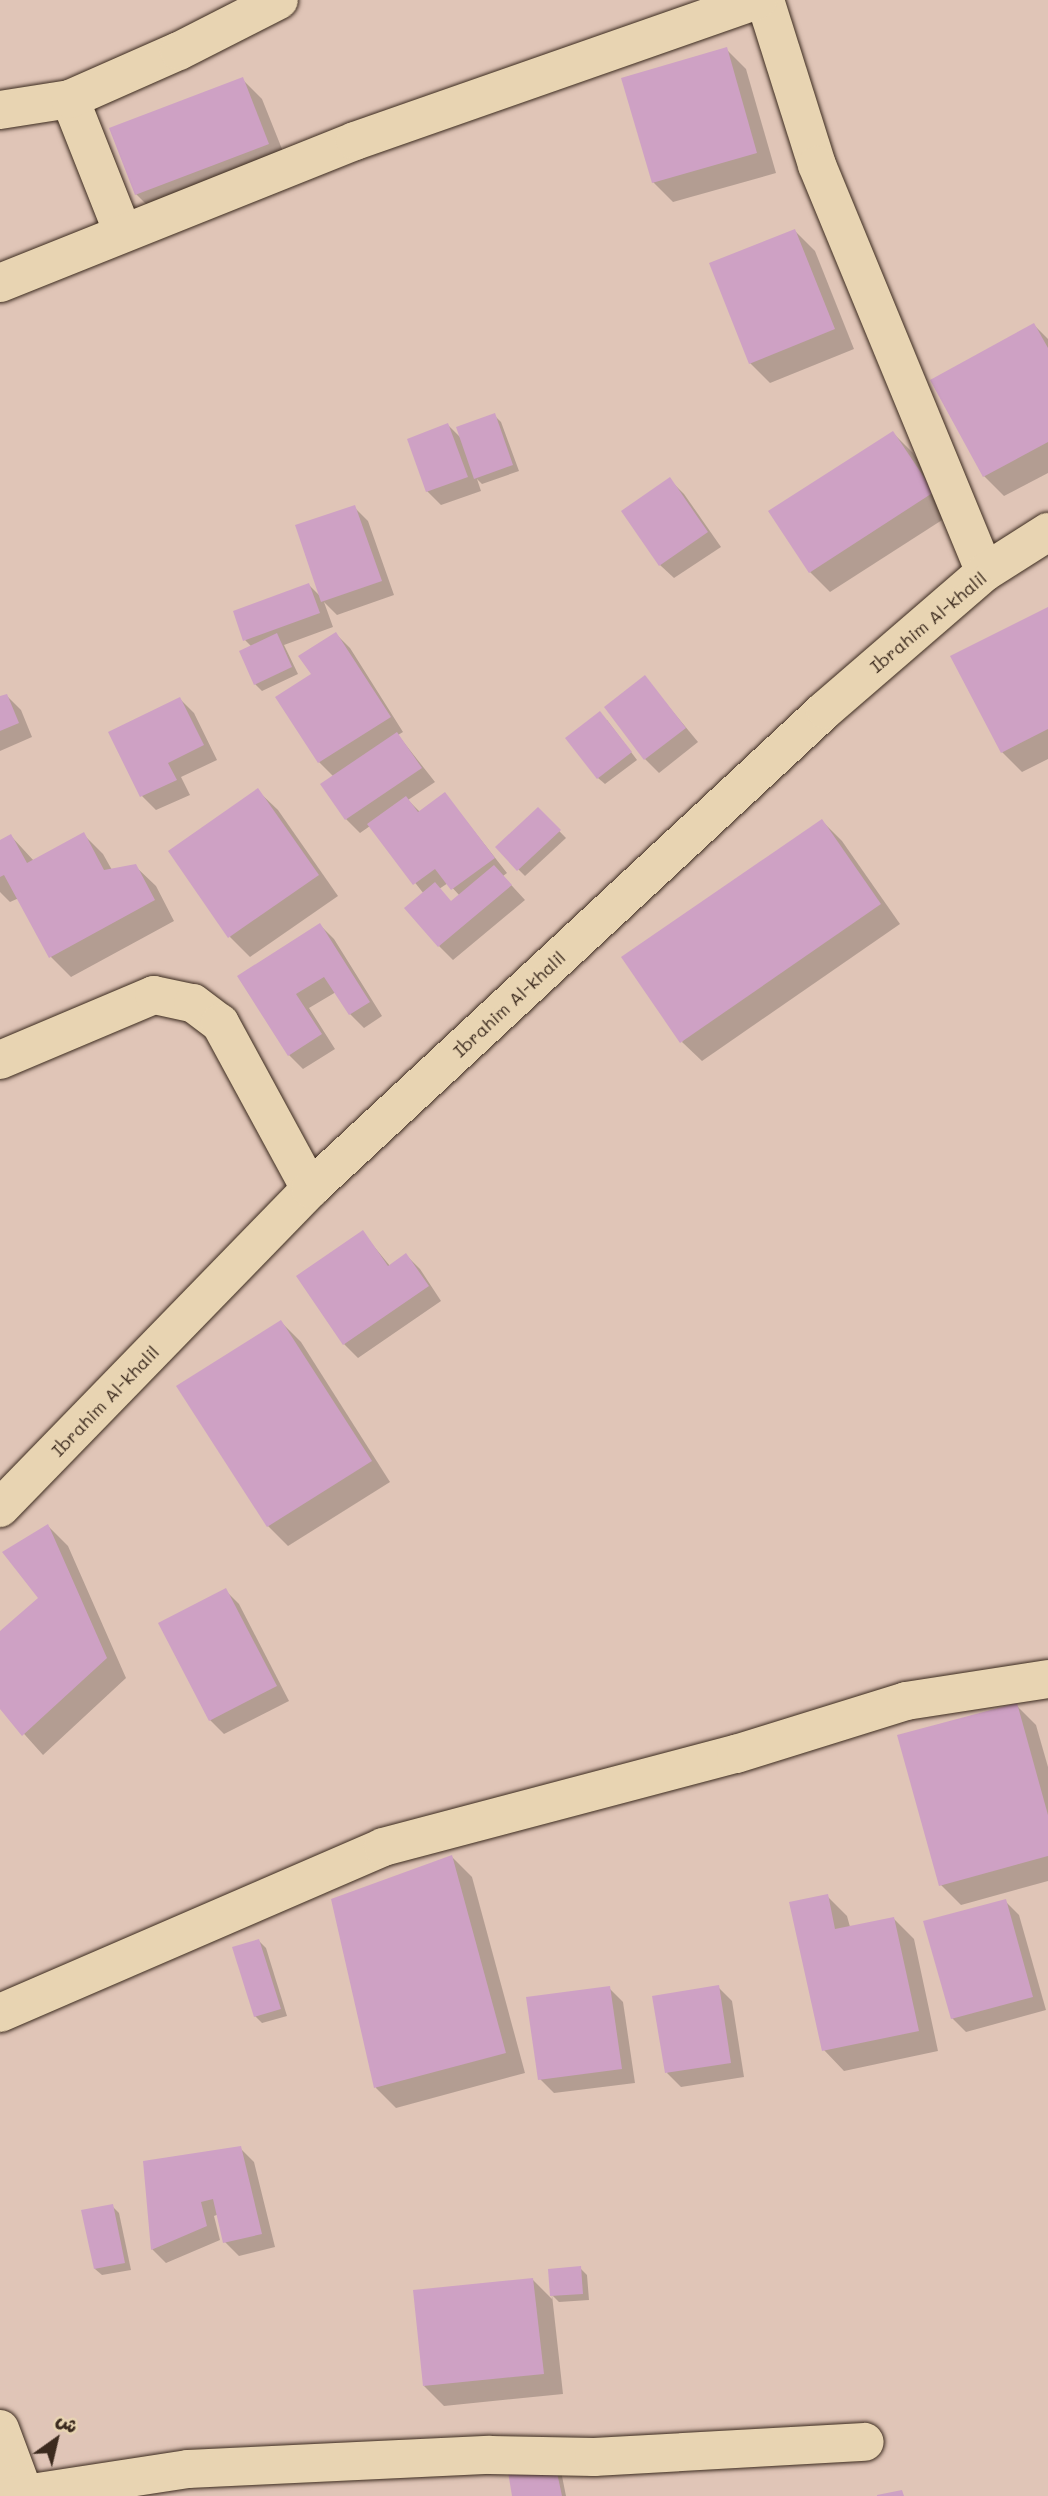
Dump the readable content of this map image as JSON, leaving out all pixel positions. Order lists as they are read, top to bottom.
{
  "streets": {
    "street": ["Ibrahim Al-khalil"]
  },
  "north": "top right"
}
